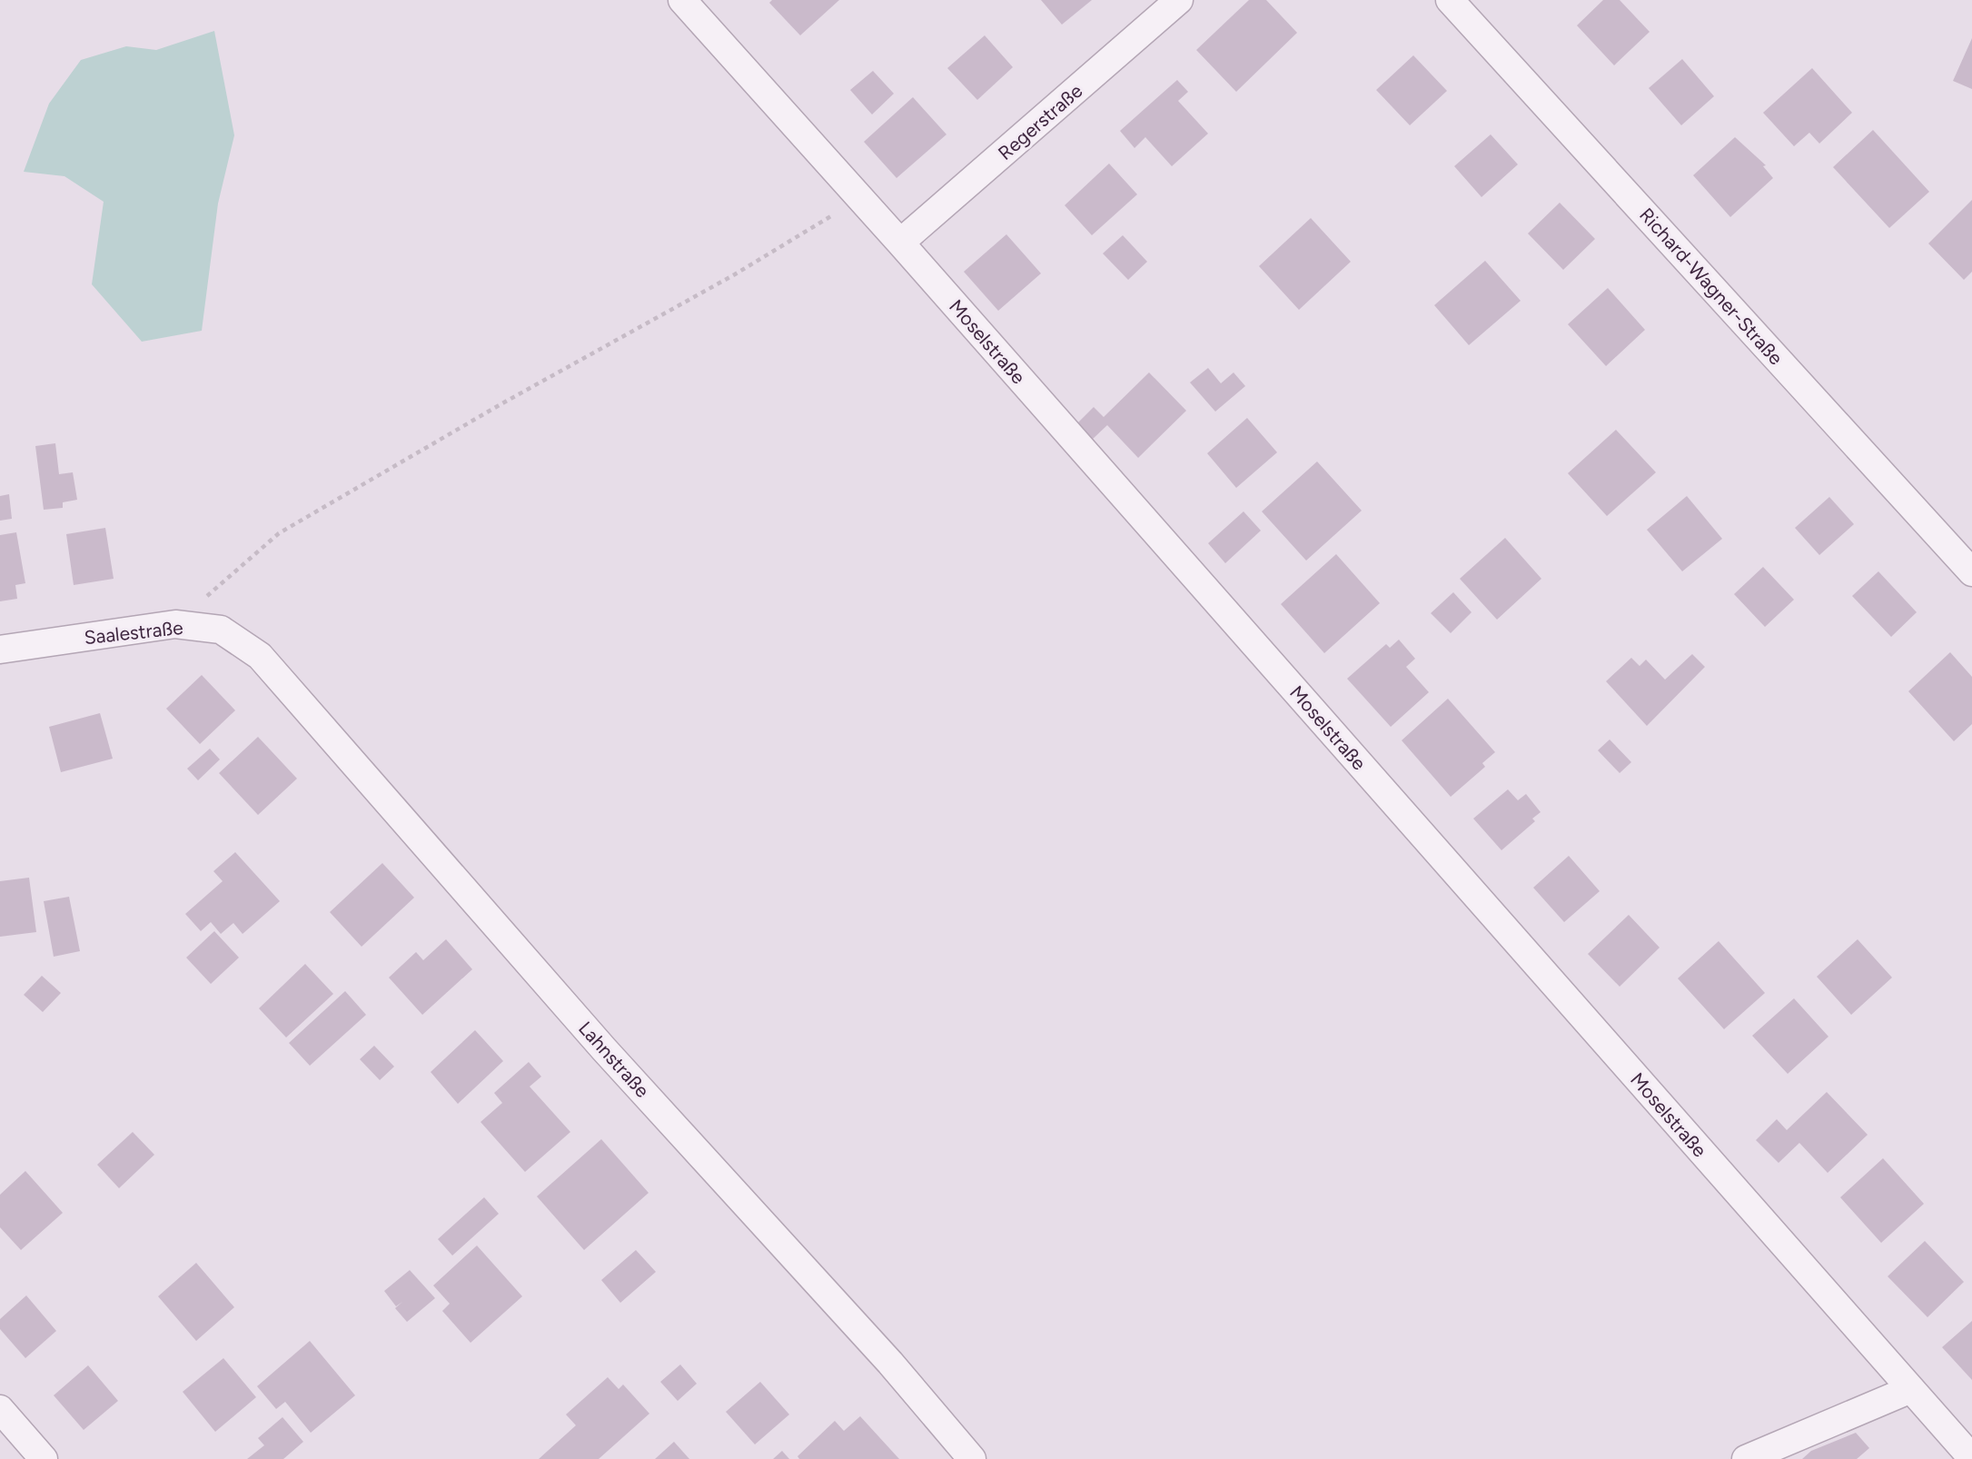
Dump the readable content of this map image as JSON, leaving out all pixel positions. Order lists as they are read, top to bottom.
{
  "streets": {
    "street": [
      "Regerstraße",
      "Richard-Wagner-Straße",
      "Moselstraße",
      "Saalestraße",
      "Lahnstraße"
    ]
  },
  "crossings": [
    ["Regerstraße", "Moselstraße"],
    ["Saalestraße", "Lahnstraße"]
  ]
}
